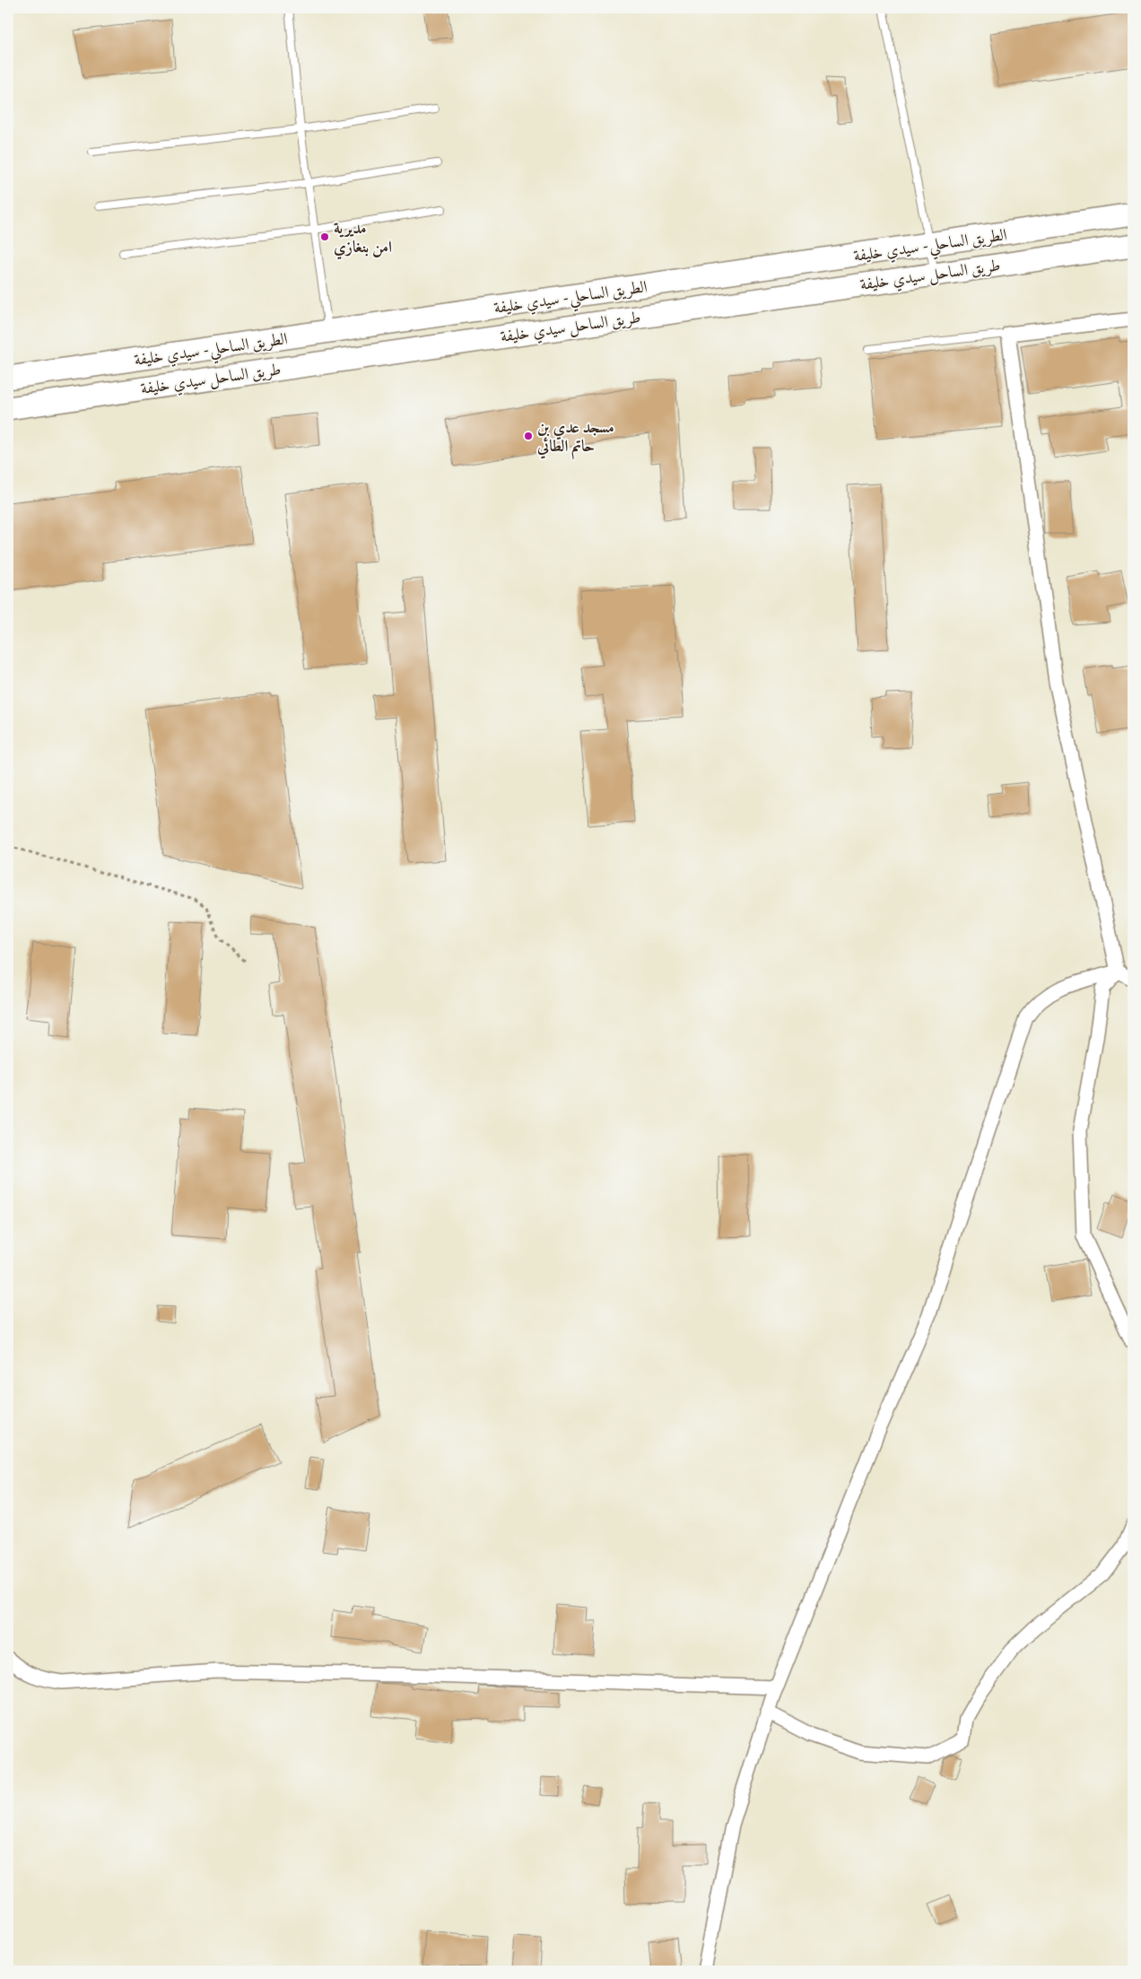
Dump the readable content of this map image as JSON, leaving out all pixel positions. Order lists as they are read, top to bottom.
{
  "streets": {
    "highway": ["الطريق الساحلي- سيدي خليفة", "طريق الساحل سيدي خليفة"]
  },
  "places": ["مديرية امن بنغازي", "مسجد عدي بن حاتم الطائي"]
}
